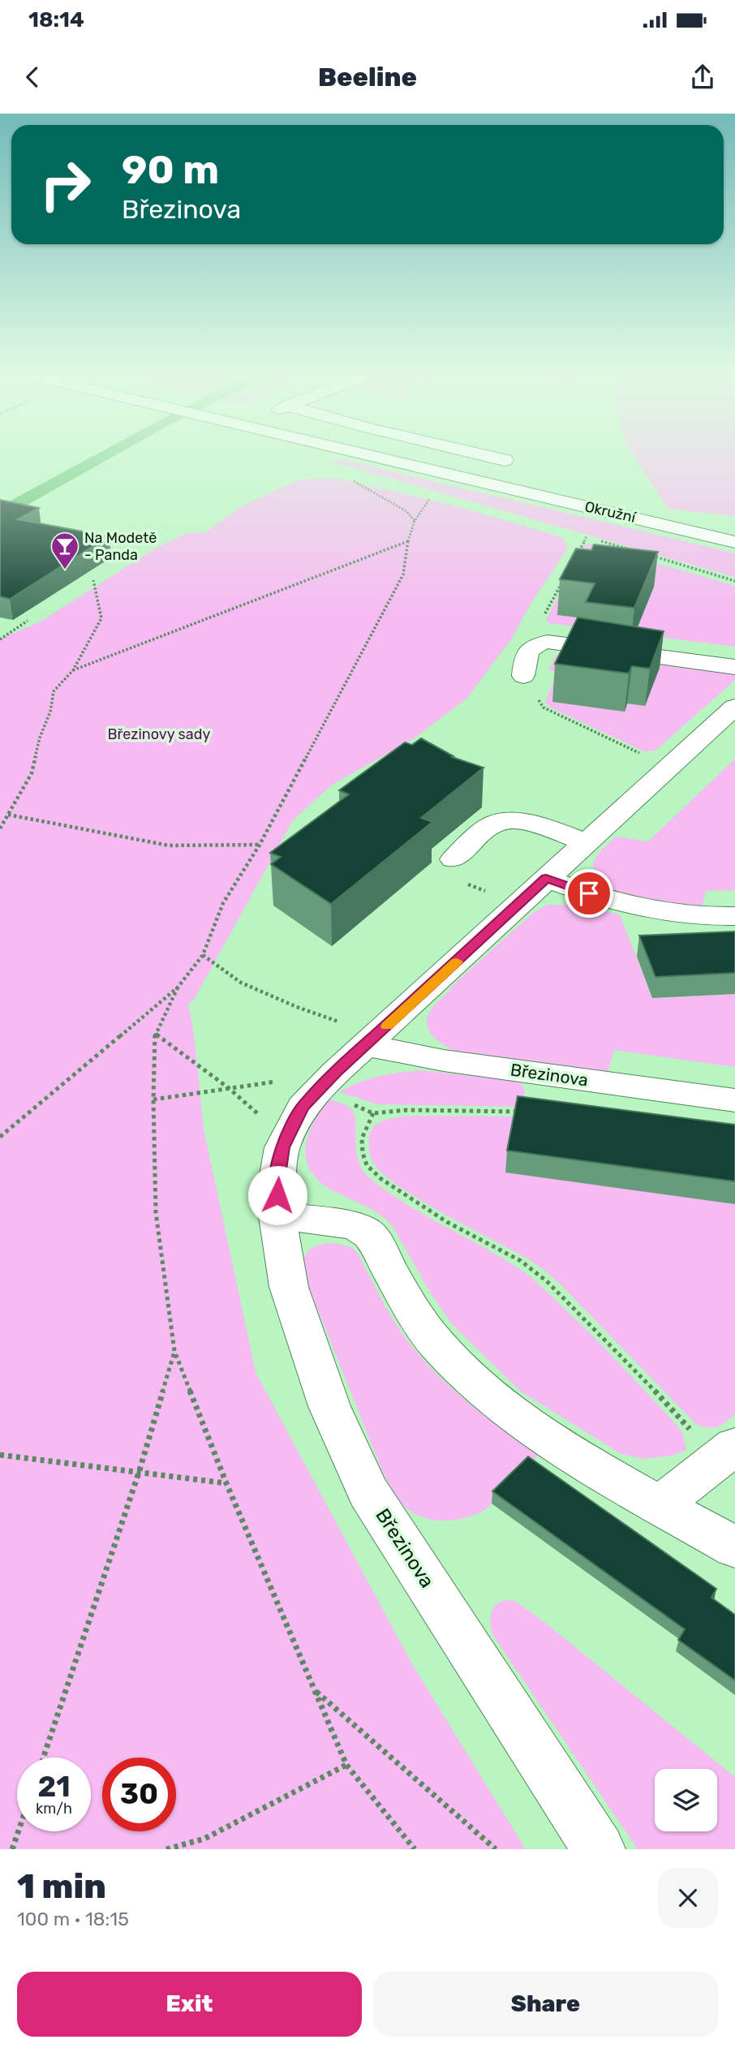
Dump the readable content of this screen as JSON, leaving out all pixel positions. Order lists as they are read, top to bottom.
{
  "streets": {
    "street": ["Okružní", "Březinova"]
  },
  "parks": ["Březinovy sady"],
  "places": {
    "bar": ["Na Modetě - Panda"]
  },
  "page": {
    "status": "18:14",
    "header": "Beeline",
    "turn": ["90 m", "Březinova"],
    "speed": "21 km/h",
    "limit": "30",
    "heading": ["1 min", "100 m · 18:15"],
    "buttons": ["Exit", "Share"]
  }
}
